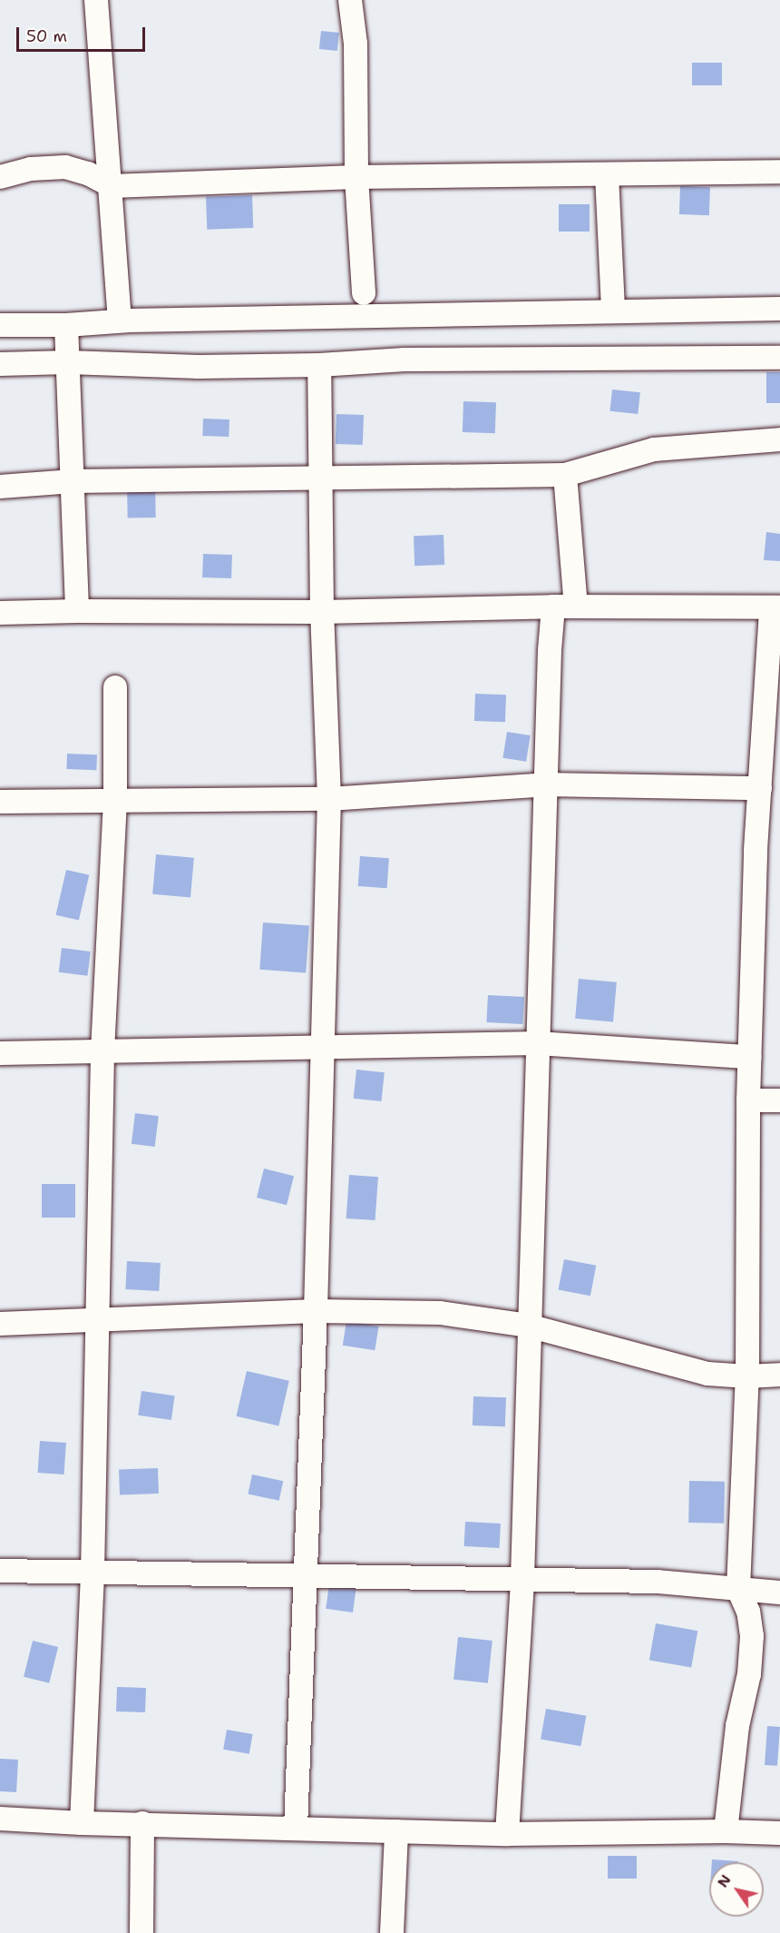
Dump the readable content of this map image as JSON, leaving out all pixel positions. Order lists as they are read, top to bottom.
{
  "scale_bar": "50 m",
  "north": "top left"
}
